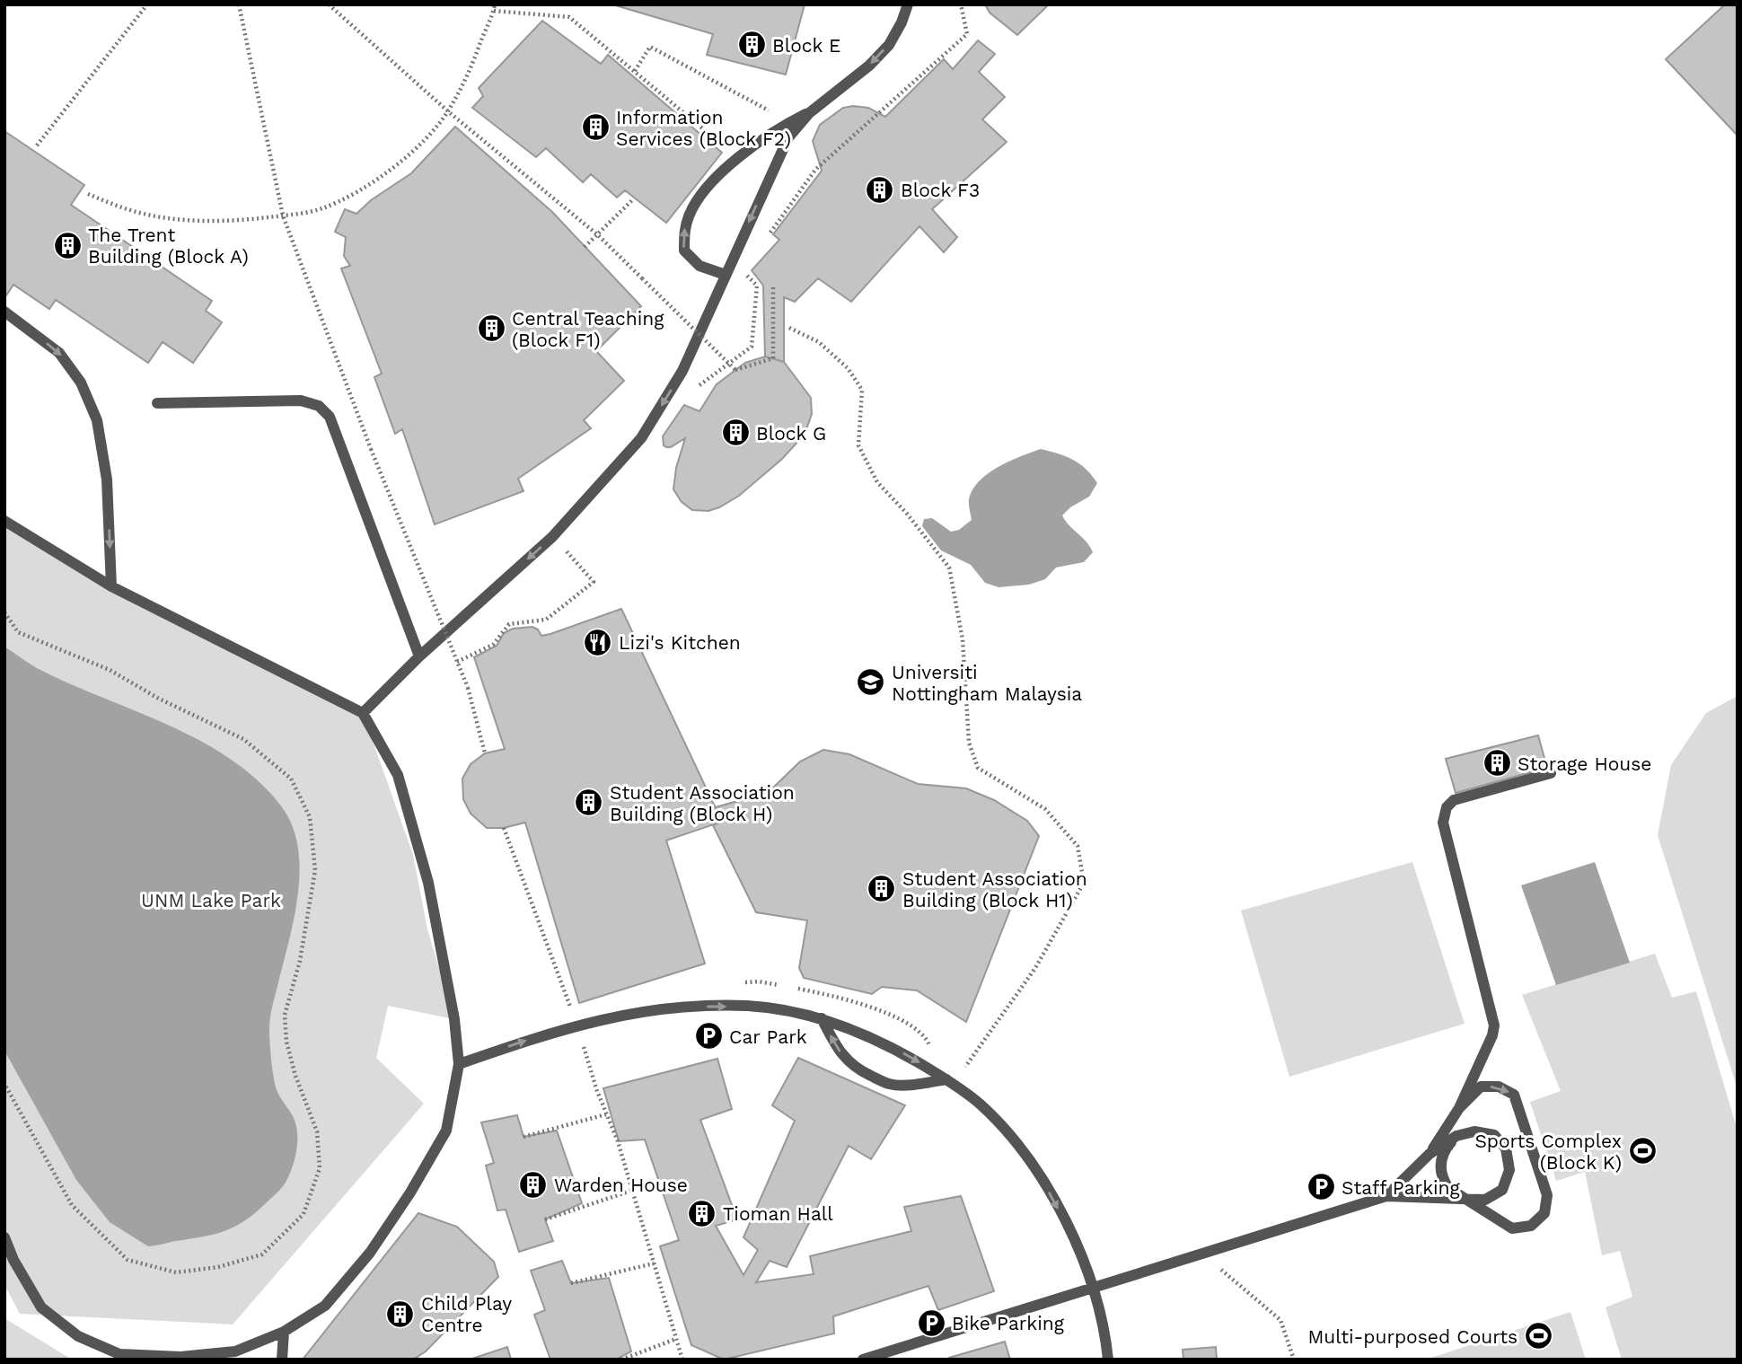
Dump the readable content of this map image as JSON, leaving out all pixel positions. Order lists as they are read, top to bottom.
{
  "parks": ["UNM Lake Park"],
  "places": {
    "building": [
      "Block E",
      "Information Services (Block F2)",
      "Block F3",
      "The Trent Building (Block A)",
      "Central Teaching (Block F1)",
      "Block G",
      "Storage House",
      "Student Association Building (Block H)",
      "Student Association Building (Block H1)",
      "Warden House",
      "Tioman Hall",
      "Child Play Centre"
    ],
    "restaurant": ["Lizi's Kitchen"],
    "school or university": ["Universiti Nottingham Malaysia"],
    "parking": ["Car Park", "Staff Parking", "Bike Parking"],
    "sports": ["Sports Complex (Block K)", "Multi-purposed Courts"]
  }
}
